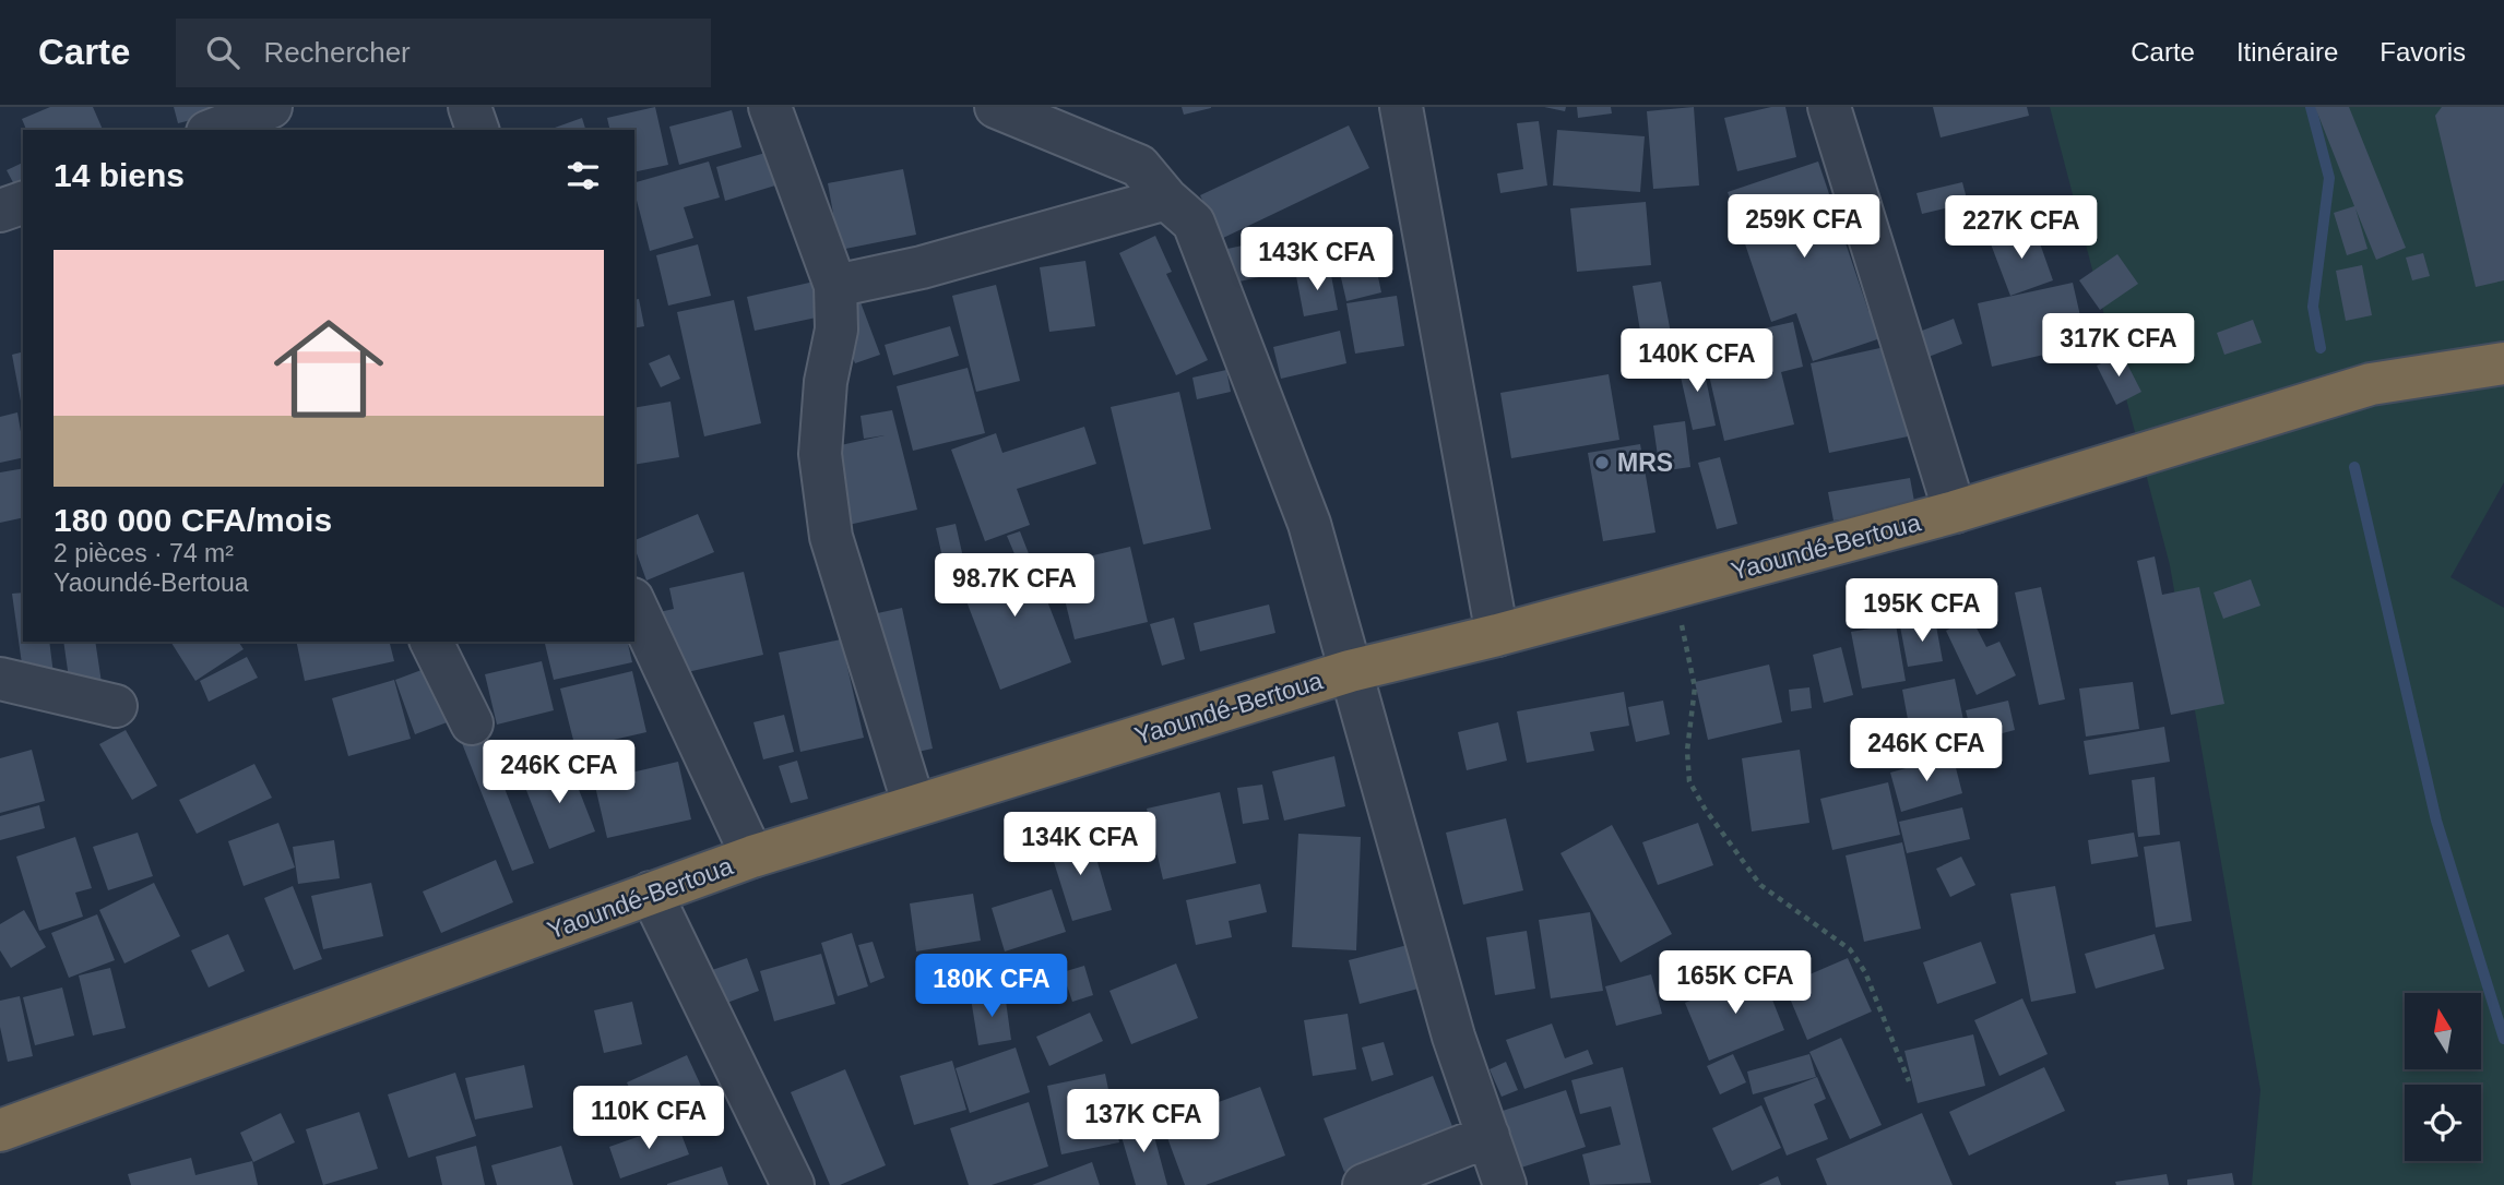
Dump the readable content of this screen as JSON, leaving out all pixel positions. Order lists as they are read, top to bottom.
{
  "streets": {
    "highway": ["Yaoundé-Bertoua"]
  },
  "places": ["MRS"],
  "north": "top",
  "page": {
    "header": "Carte",
    "search": "Rechercher",
    "nav": ["Carte", "Itinéraire", "Favoris"],
    "heading": "14 biens",
    "price": [
      "259K CFA",
      "227K CFA",
      "143K CFA",
      "317K CFA",
      "140K CFA",
      "98.7K CFA",
      "195K CFA",
      "246K CFA",
      "246K CFA",
      "134K CFA",
      "165K CFA",
      "180K CFA",
      "110K CFA",
      "137K CFA"
    ],
    "list": [
      {
        "name": "180 000 CFA/mois",
        "note": "2 pièces · 74 m² · Yaoundé-Bertoua"
      }
    ]
  }
}
